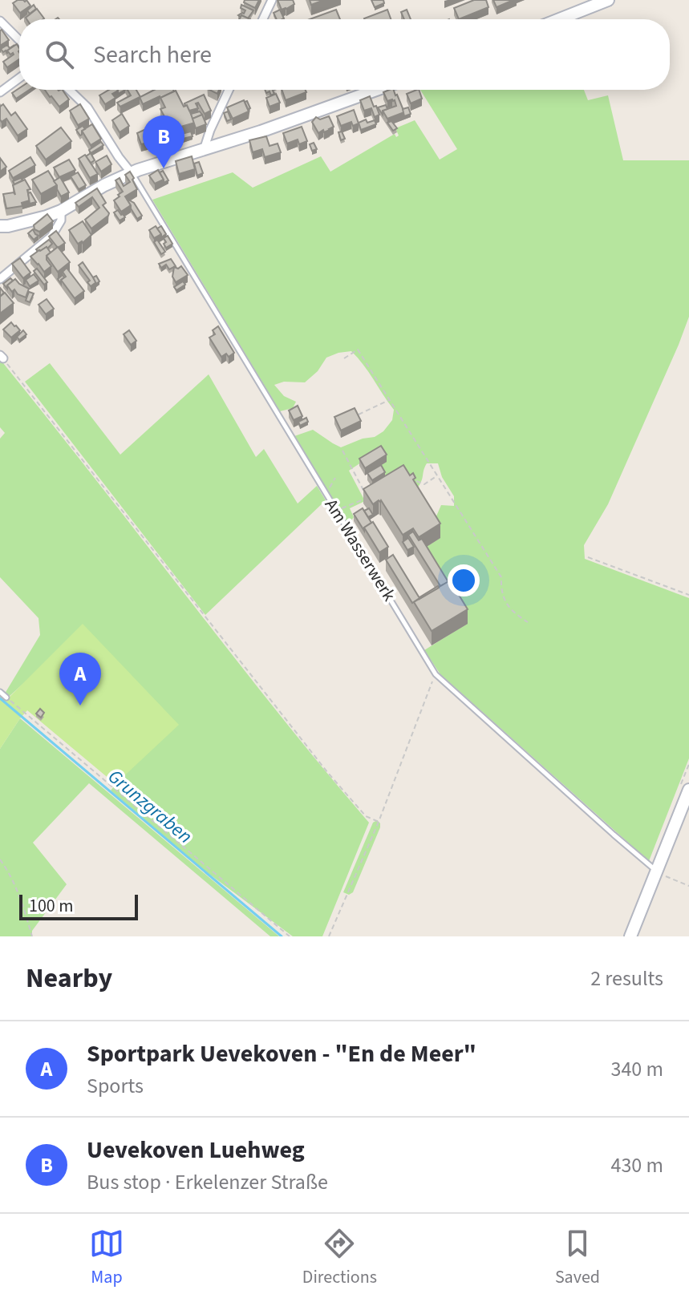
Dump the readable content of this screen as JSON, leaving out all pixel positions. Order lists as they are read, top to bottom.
{
  "streets": {
    "lane": ["Am Wasserwerk"]
  },
  "water": ["Grunzgraben"],
  "scale_bar": "100 m",
  "page": {
    "search": "Search here",
    "pins": ["B", "A"],
    "scale": "100 m",
    "heading": ["Nearby", "2 results"],
    "list": [
      {
        "mark": "A",
        "name": "Sportpark Uevekoven - \"En de Meer\"",
        "note": "Sports",
        "value": "340 m"
      },
      {
        "mark": "B",
        "name": "Uevekoven Luehweg",
        "note": "Bus stop · Erkelenzer Straße",
        "value": "430 m"
      }
    ],
    "nav": ["Map", "Directions", "Saved"]
  }
}
